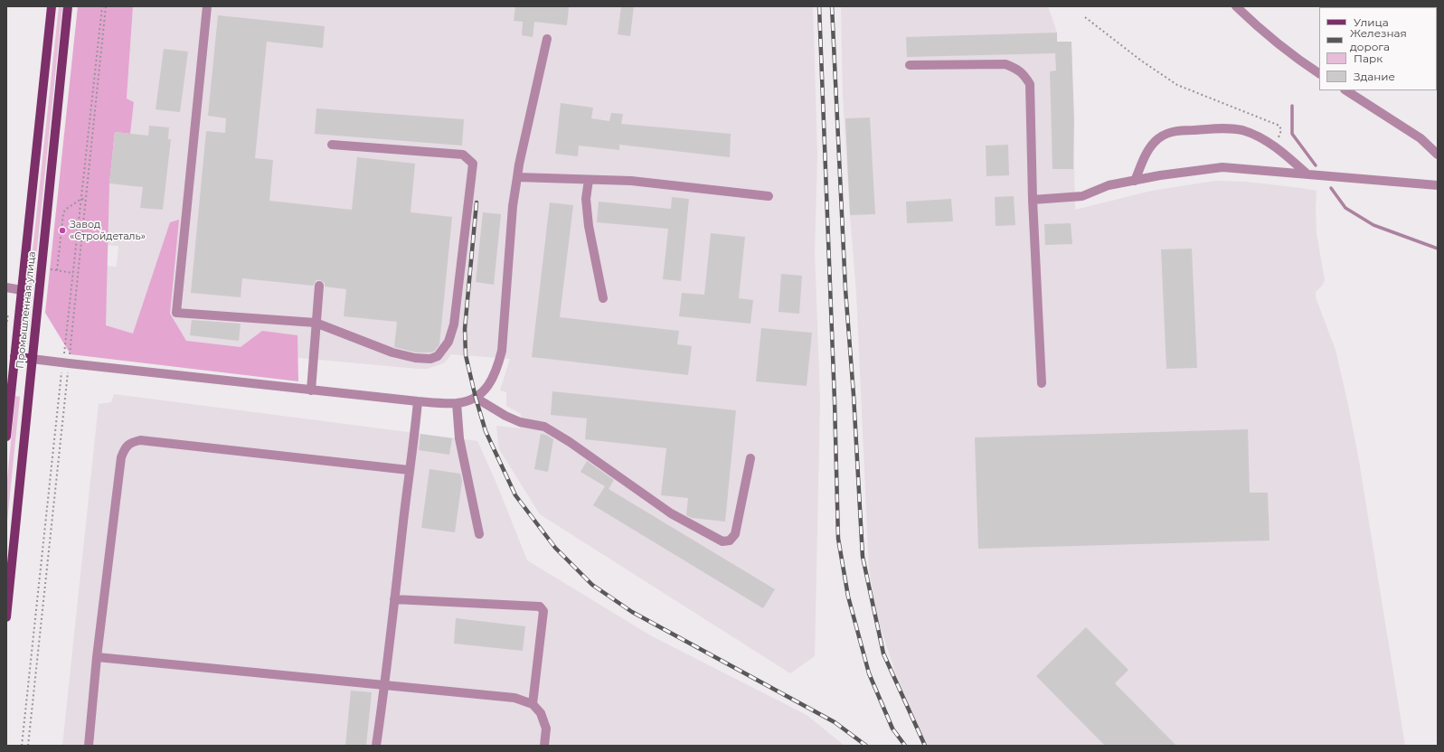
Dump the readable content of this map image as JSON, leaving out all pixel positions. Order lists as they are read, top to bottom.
{
  "streets": {
    "main road": ["Промышленная улица"]
  },
  "places": ["Завод «Стройдеталь»"],
  "legend": [
    "Улица",
    "Железная дорога",
    "Парк",
    "Здание"
  ]
}
